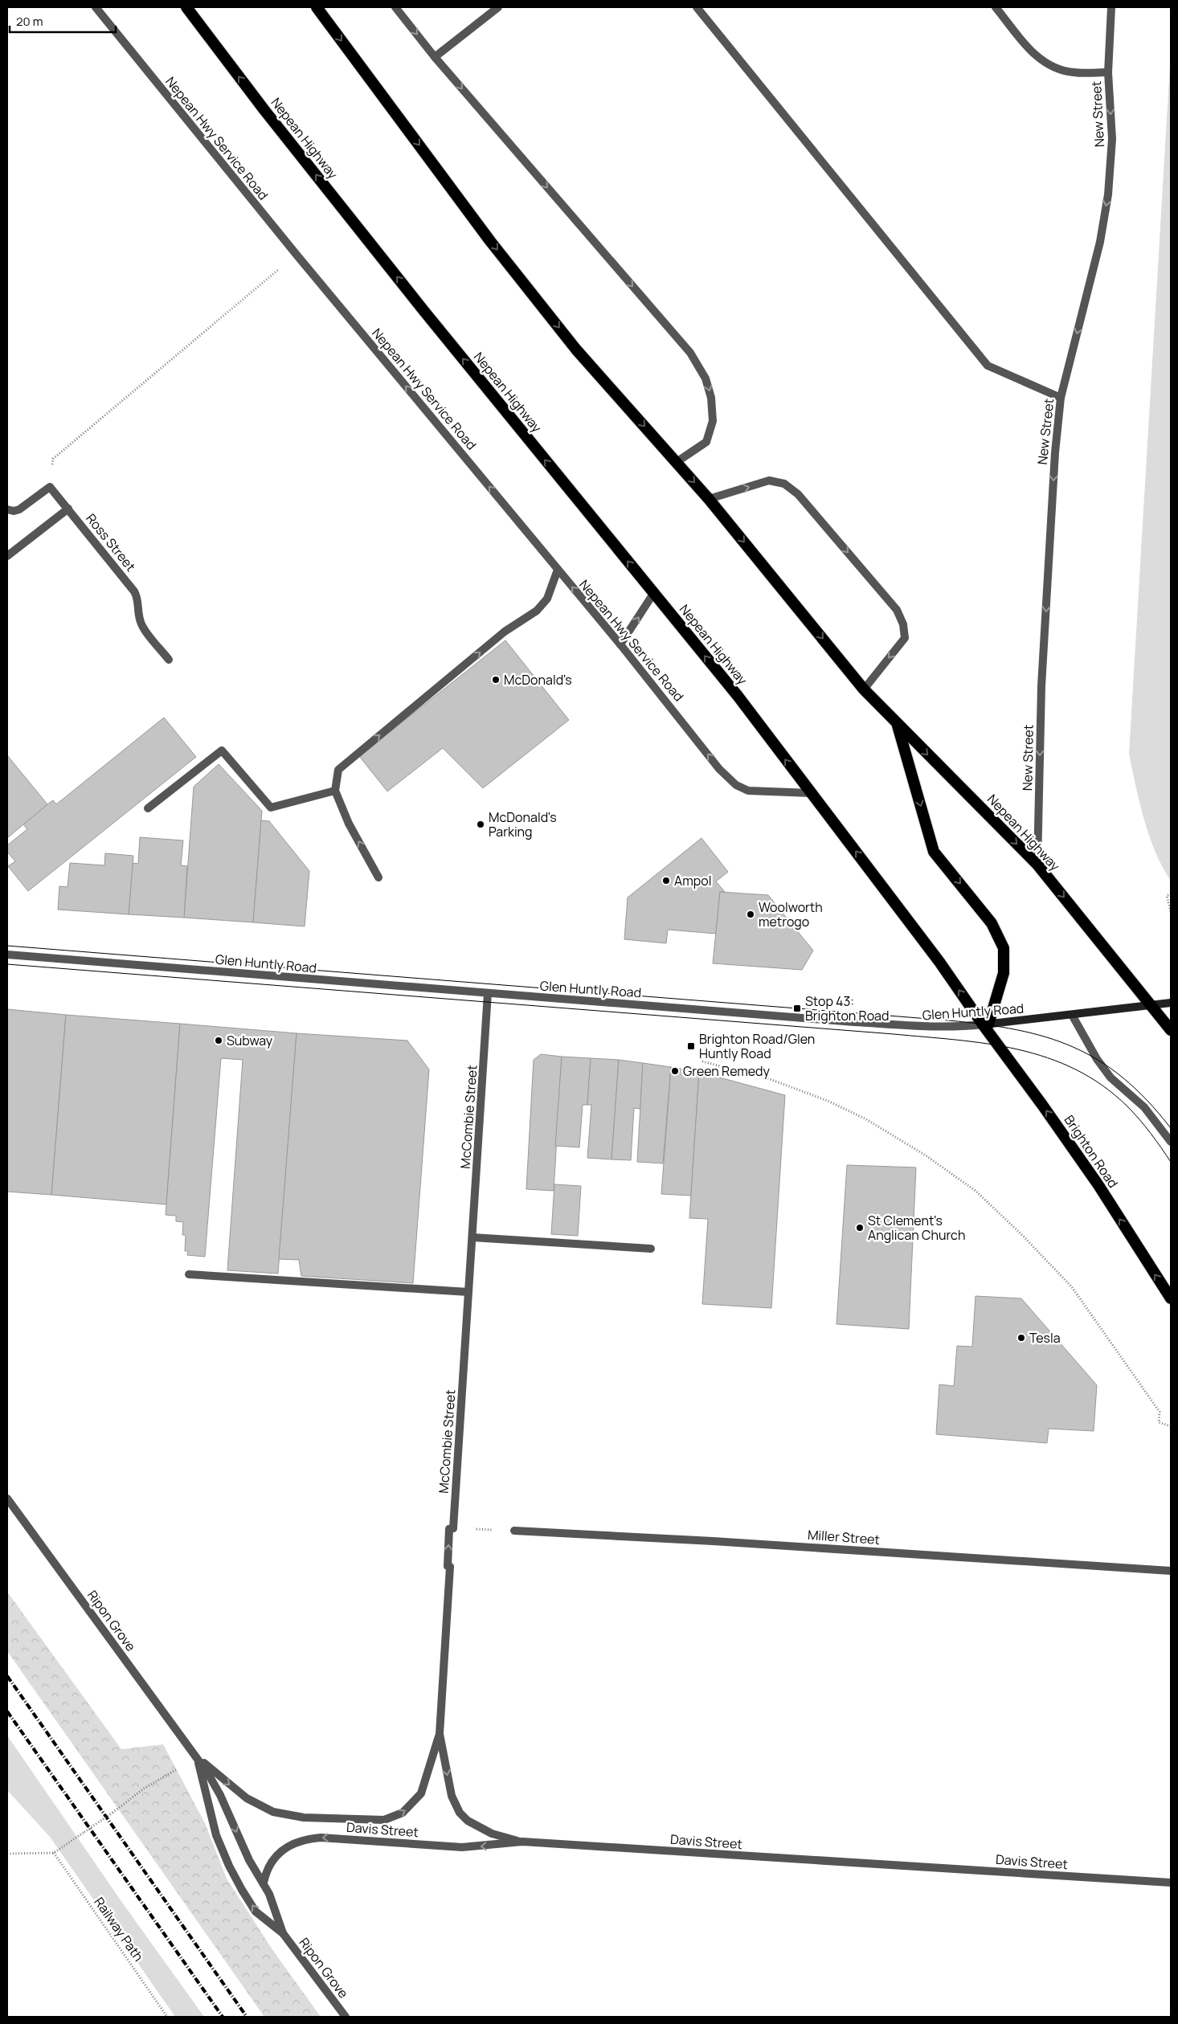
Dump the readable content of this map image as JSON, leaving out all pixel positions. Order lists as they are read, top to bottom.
{
  "streets": {
    "highway": ["Nepean Highway", "Brighton Road"],
    "main road": ["Glen Huntly Road"],
    "street": [
      "New Street",
      "Nepean Hwy Service Road",
      "Ross Street",
      "McCombie Street",
      "Miller Street",
      "Ripon Grove",
      "Davis Street"
    ],
    "path": ["Railway Path"]
  },
  "crossings": [
    ["New Street", "Nepean Highway"],
    ["Nepean Hwy Service Road", "Nepean Highway"],
    ["Nepean Highway", "Glen Huntly Road"],
    ["Nepean Highway", "Brighton Road"],
    ["Glen Huntly Road", "McCombie Street"],
    ["Glen Huntly Road", "Brighton Road"],
    ["McCombie Street", "Davis Street"],
    ["Ripon Grove", "Davis Street"]
  ],
  "one_way": ["New Street", "Nepean Hwy Service Road", "Brighton Road"],
  "places": {
    "other": [
      "McDonald's",
      "McDonald's Parking",
      "Ampol",
      "Woolworth metrogo",
      "Subway",
      "Green Remedy",
      "St Clement's Anglican Church",
      "Tesla"
    ],
    "transit": ["Stop 43: Brighton Road", "Brighton Road/Glen Huntly Road"]
  },
  "scale_bar": "20 m"
}
